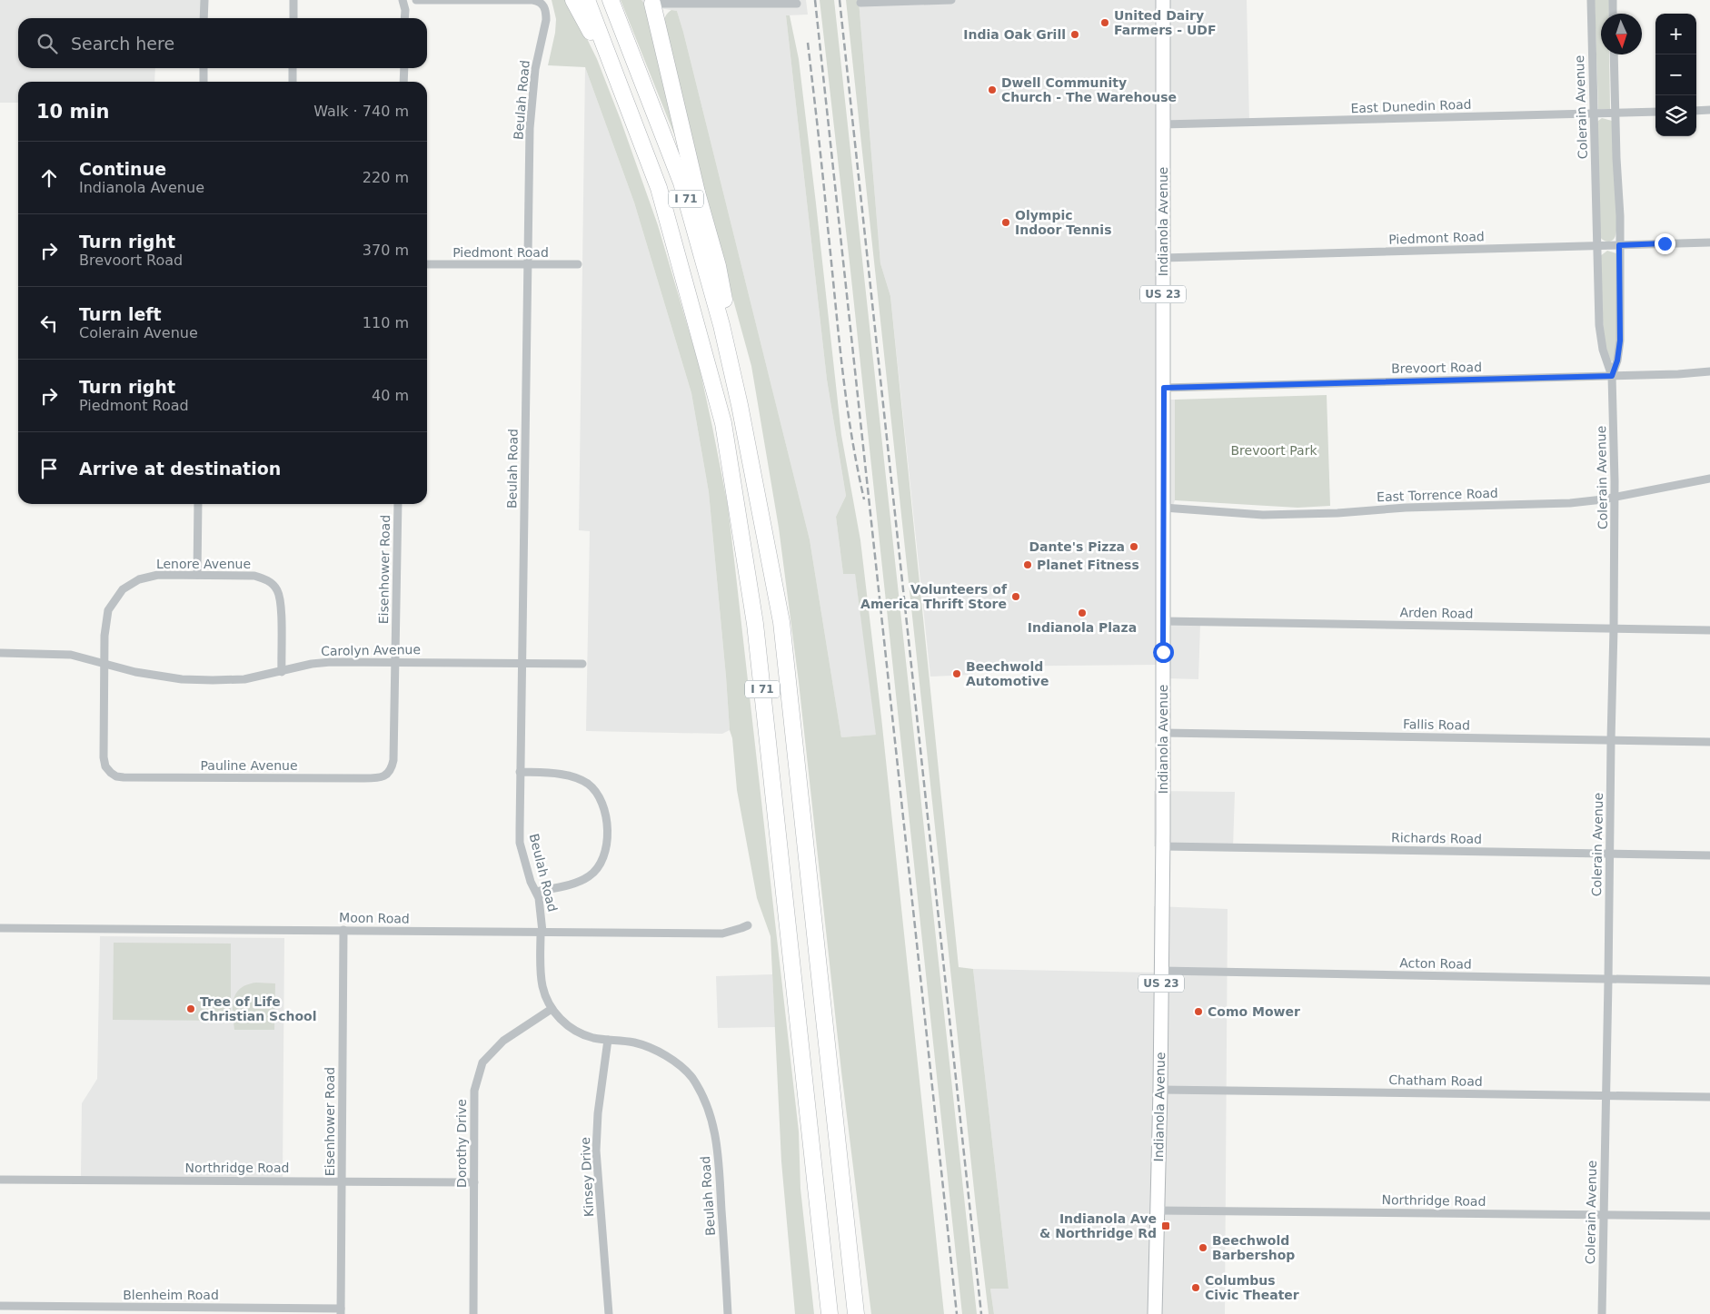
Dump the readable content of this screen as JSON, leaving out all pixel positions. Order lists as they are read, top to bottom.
{
  "streets": {
    "highway": ["I 71"],
    "main road": ["Indianola Avenue", "US 23"],
    "street": [
      "Beulah Road",
      "East Dunedin Road",
      "Colerain Avenue",
      "Piedmont Road",
      "Brevoort Road",
      "East Torrence Road",
      "Lenore Avenue",
      "Eisenhower Road",
      "Arden Road",
      "Carolyn Avenue",
      "Fallis Road",
      "Pauline Avenue",
      "Richards Road",
      "Moon Road",
      "Acton Road",
      "Chatham Road",
      "Dorothy Drive",
      "Northridge Road",
      "Kinsey Drive",
      "Blenheim Road"
    ]
  },
  "crossings": [
    ["Beulah Road", "Piedmont Road"],
    ["Beulah Road", "Carolyn Avenue"],
    ["Beulah Road", "Moon Road"],
    ["Beulah Road", "Dorothy Drive"],
    ["Beulah Road", "Kinsey Drive"],
    ["East Dunedin Road", "Colerain Avenue"],
    ["East Dunedin Road", "Indianola Avenue"],
    ["Colerain Avenue", "Piedmont Road"],
    ["Colerain Avenue", "Brevoort Road"],
    ["Colerain Avenue", "East Torrence Road"],
    ["Colerain Avenue", "Arden Road"],
    ["Colerain Avenue", "Fallis Road"],
    ["Colerain Avenue", "Richards Road"],
    ["Colerain Avenue", "Acton Road"],
    ["Colerain Avenue", "Chatham Road"],
    ["Colerain Avenue", "Northridge Road"],
    ["Indianola Avenue", "Piedmont Road"],
    ["Indianola Avenue", "Brevoort Road"],
    ["Indianola Avenue", "East Torrence Road"],
    ["Indianola Avenue", "Arden Road"],
    ["Indianola Avenue", "Fallis Road"],
    ["Indianola Avenue", "Richards Road"],
    ["Indianola Avenue", "Acton Road"],
    ["Indianola Avenue", "Chatham Road"],
    ["Indianola Avenue", "Northridge Road"],
    ["Lenore Avenue", "Carolyn Avenue"],
    ["Lenore Avenue", "Pauline Avenue"],
    ["Eisenhower Road", "Carolyn Avenue"],
    ["Eisenhower Road", "Pauline Avenue"],
    ["Eisenhower Road", "Moon Road"],
    ["Eisenhower Road", "Northridge Road"],
    ["Eisenhower Road", "Blenheim Road"],
    ["Dorothy Drive", "Northridge Road"]
  ],
  "parks": ["Brevoort Park"],
  "places": {
    "other": [
      "United Dairy Farmers - UDF",
      "India Oak Grill",
      "Dwell Community Church - The Warehouse",
      "Olympic Indoor Tennis",
      "Dante's Pizza",
      "Planet Fitness",
      "Volunteers of America Thrift Store",
      "Indianola Plaza",
      "Beechwold Automotive",
      "Tree of Life Christian School",
      "Como Mower",
      "Beechwold Barbershop",
      "Columbus Civic Theater"
    ],
    "transit": ["Indianola Ave & Northridge Rd"]
  },
  "north": "bottom",
  "page": {
    "map_buttons": ["+", "−"],
    "search": "Search here",
    "heading": ["10 min", "Walk · 740 m"],
    "list": [
      ["Continue", "Indianola Avenue", "220 m"],
      ["Turn right", "Brevoort Road", "370 m"],
      ["Turn left", "Colerain Avenue", "110 m"],
      ["Turn right", "Piedmont Road", "40 m"],
      "Arrive at destination"
    ]
  }
}
